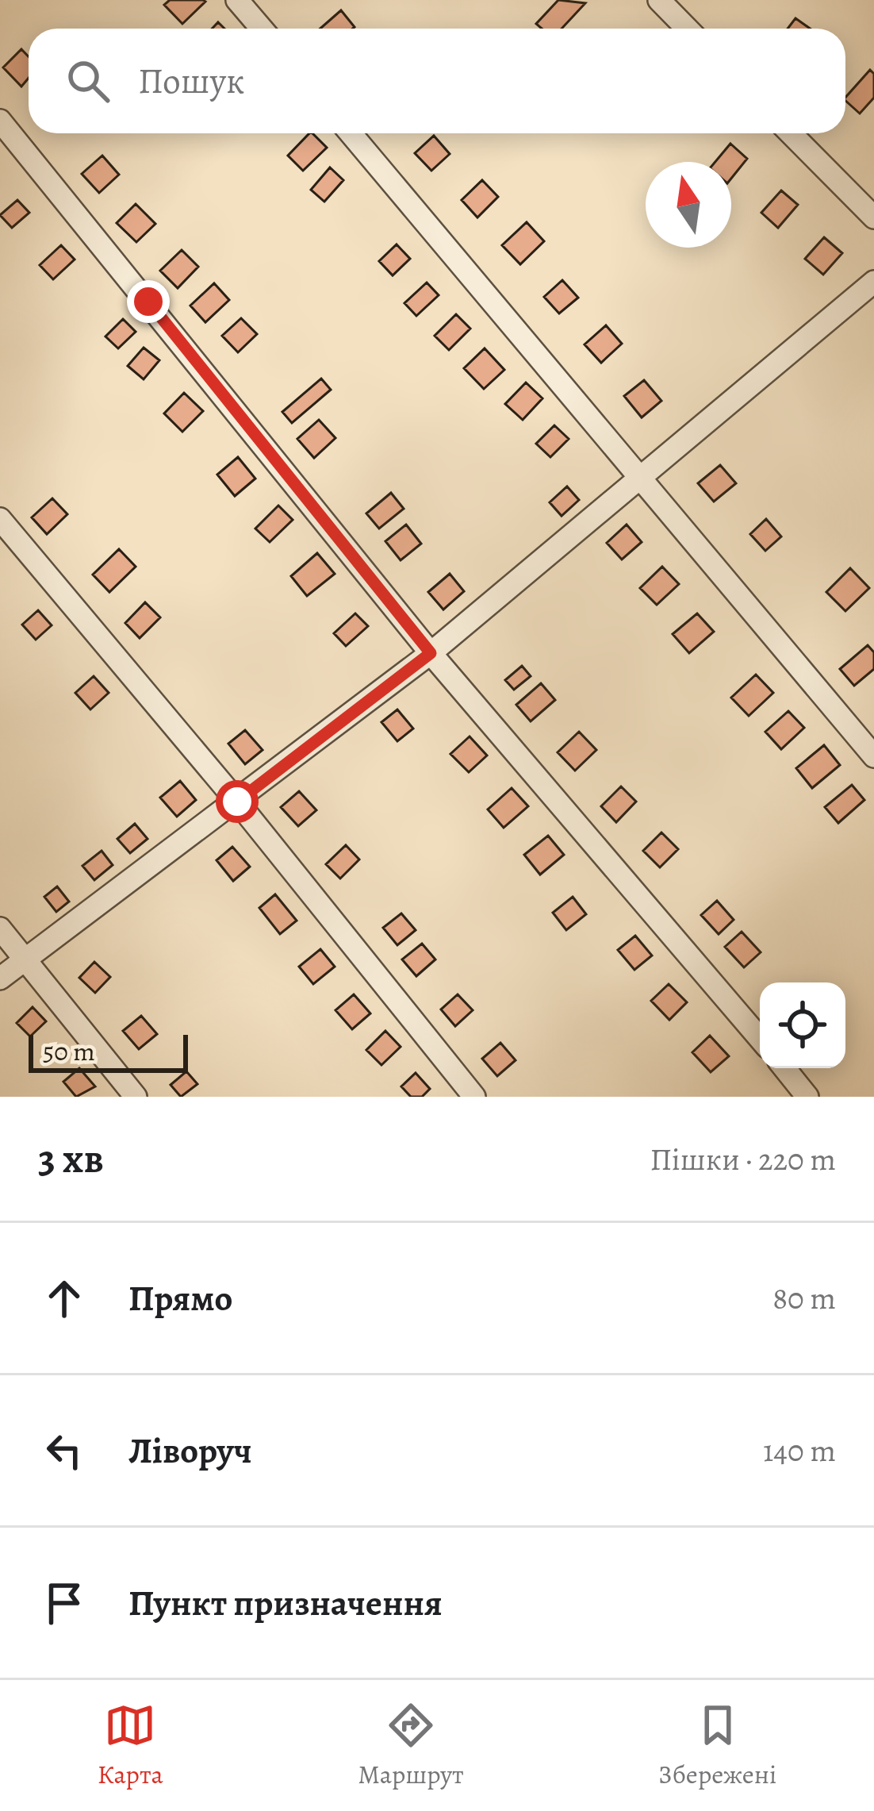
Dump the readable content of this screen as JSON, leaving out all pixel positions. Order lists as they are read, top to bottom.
{
  "scale_bar": "50 m",
  "north": "top",
  "page": {
    "search": "Пошук",
    "scale": "50 m",
    "heading": ["3 хв", "Пішки · 220 m"],
    "list": [
      ["Прямо", "80 m"],
      ["Ліворуч", "140 m"],
      "Пункт призначення"
    ],
    "nav": ["Карта", "Маршрут", "Збережені"]
  }
}
